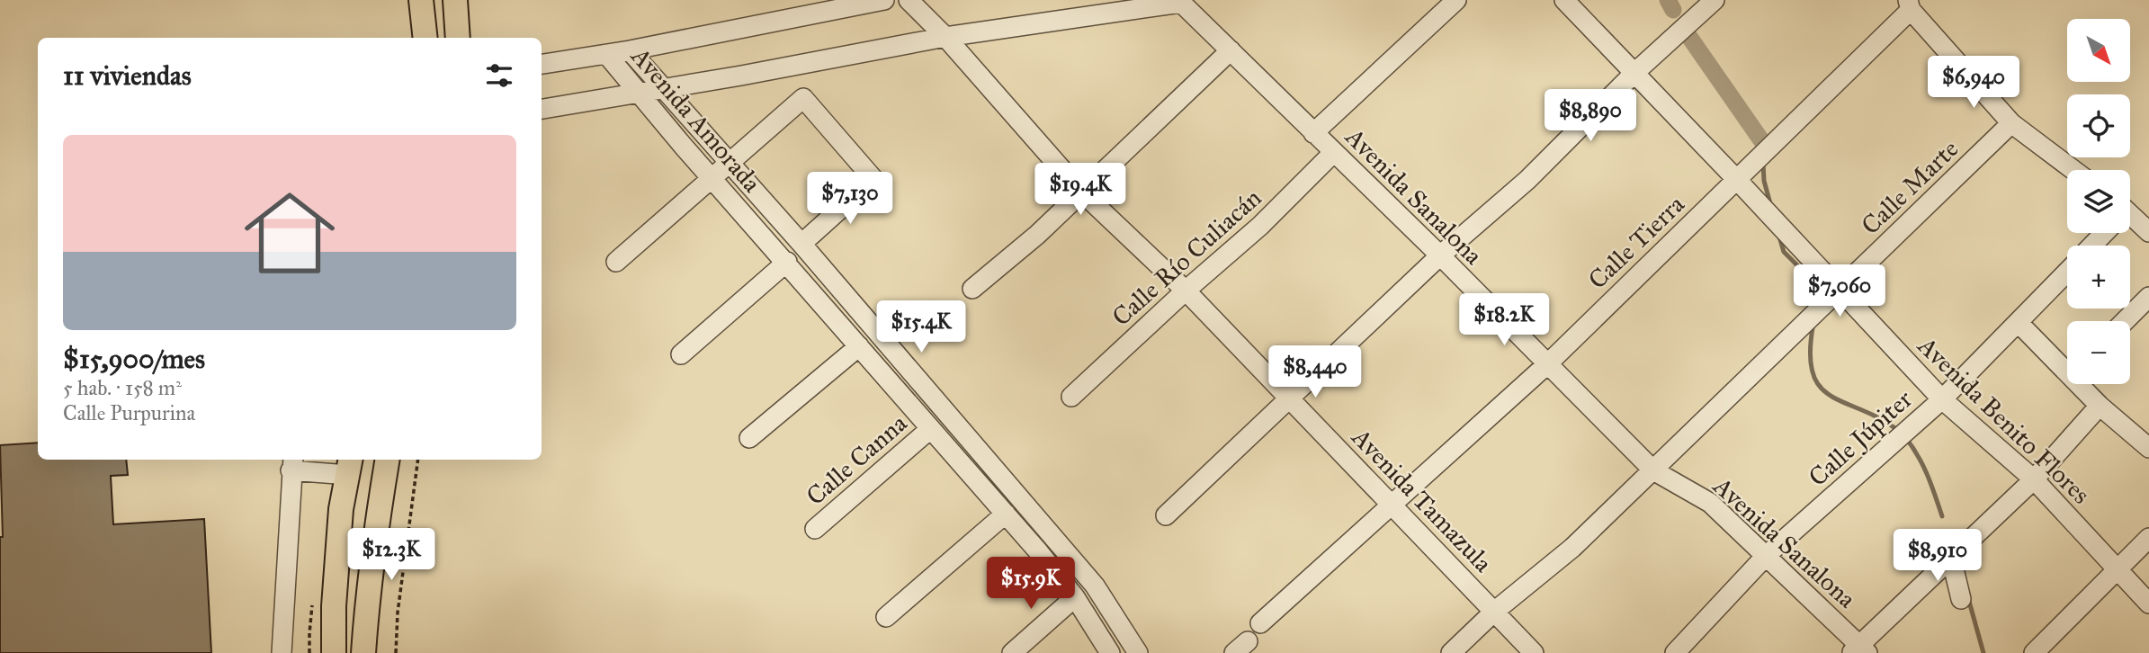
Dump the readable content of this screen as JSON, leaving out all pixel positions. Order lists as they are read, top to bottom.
{
  "streets": {
    "street": [
      "Avenida Amorada",
      "Calle Marte",
      "Avenida Sanalona",
      "Calle Tierra",
      "Calle Río Culiacán",
      "Avenida Benito Flores",
      "Calle Júpiter",
      "Calle Canna",
      "Avenida Tamazula"
    ]
  },
  "crossings": [
    ["Avenida Amorada", "Calle Canna"],
    ["Calle Marte", "Avenida Sanalona"],
    ["Calle Marte", "Avenida Benito Flores"],
    ["Calle Marte", "Avenida Tamazula"],
    ["Avenida Sanalona", "Calle Tierra"],
    ["Avenida Sanalona", "Calle Río Culiacán"],
    ["Avenida Sanalona", "Calle Júpiter"],
    ["Calle Tierra", "Avenida Benito Flores"],
    ["Calle Tierra", "Avenida Tamazula"],
    ["Calle Río Culiacán", "Avenida Tamazula"],
    ["Avenida Benito Flores", "Calle Júpiter"]
  ],
  "north": "bottom right",
  "page": {
    "map_buttons": ["+", "−"],
    "heading": "11 viviendas",
    "price": [
      "$6,940",
      "$8,890",
      "$19.4K",
      "$7,130",
      "$7,060",
      "$18.2K",
      "$15.4K",
      "$8,440",
      "$12.3K",
      "$8,910",
      "$15.9K"
    ],
    "list": [
      {
        "name": "$15,900/mes",
        "note": "5 hab. · 158 m² · Calle Purpurina"
      }
    ]
  }
}
